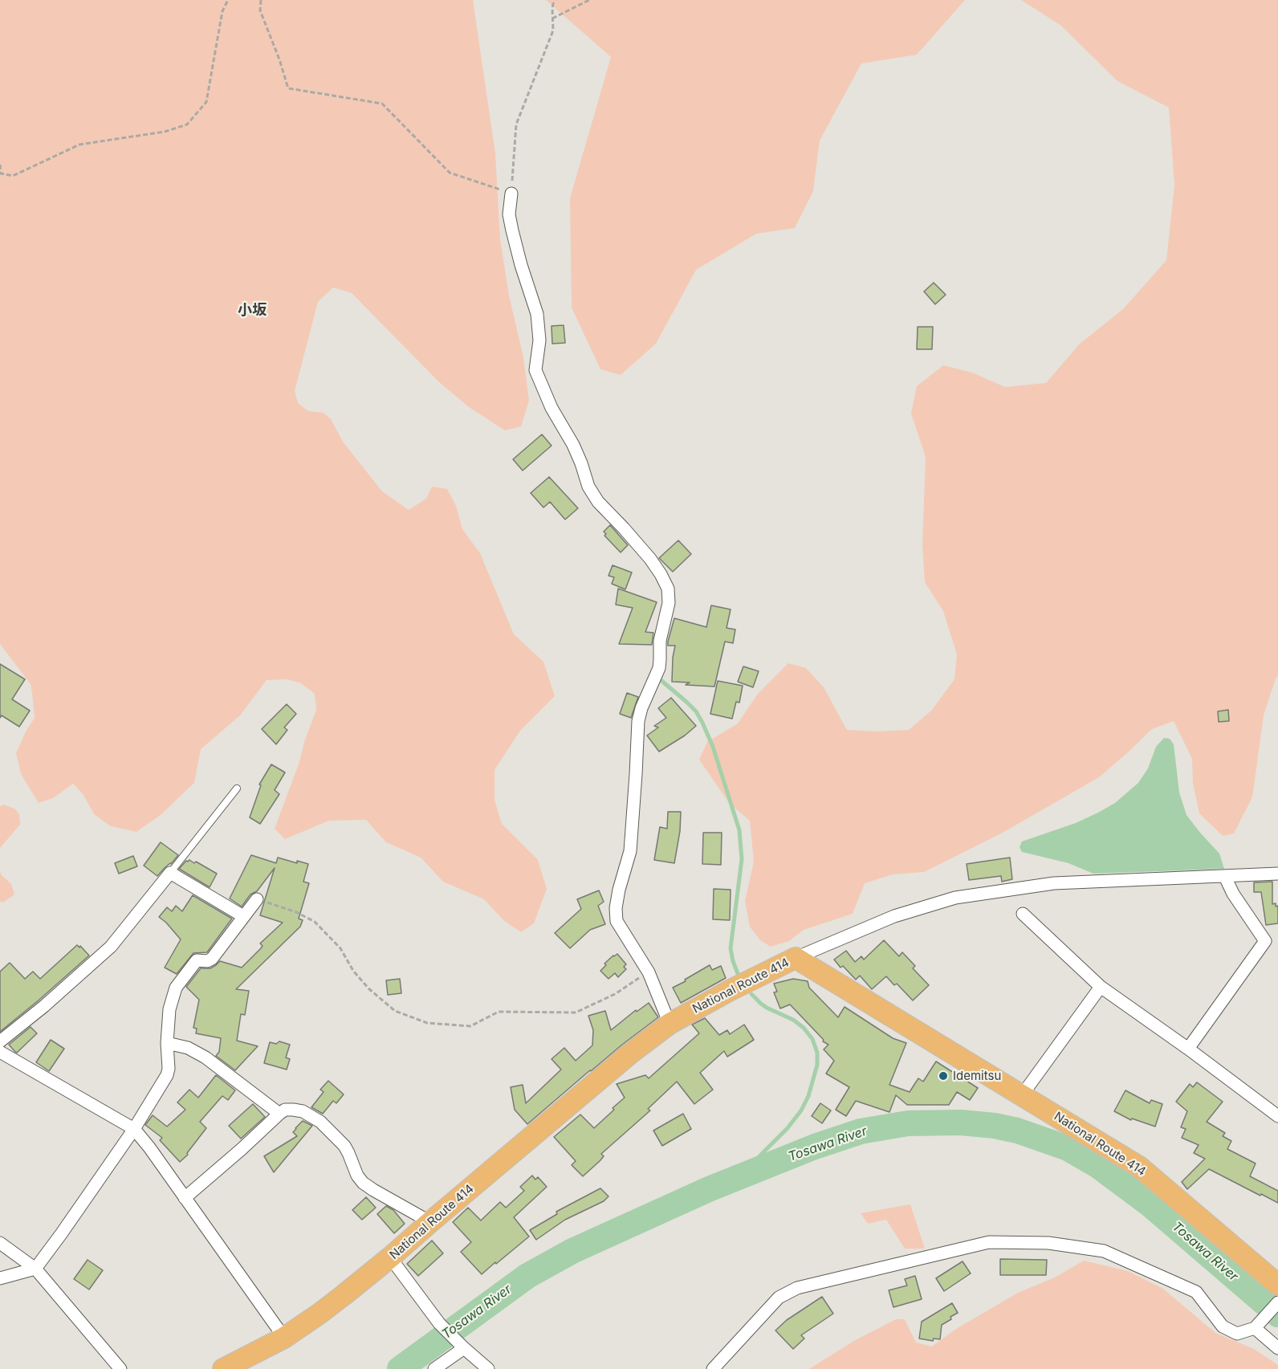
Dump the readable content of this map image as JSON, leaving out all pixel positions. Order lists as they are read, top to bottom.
{
  "streets": {
    "highway": ["National Route 414"]
  },
  "districts": ["小坂"],
  "water": ["Tosawa River"],
  "places": ["Idemitsu"]
}
